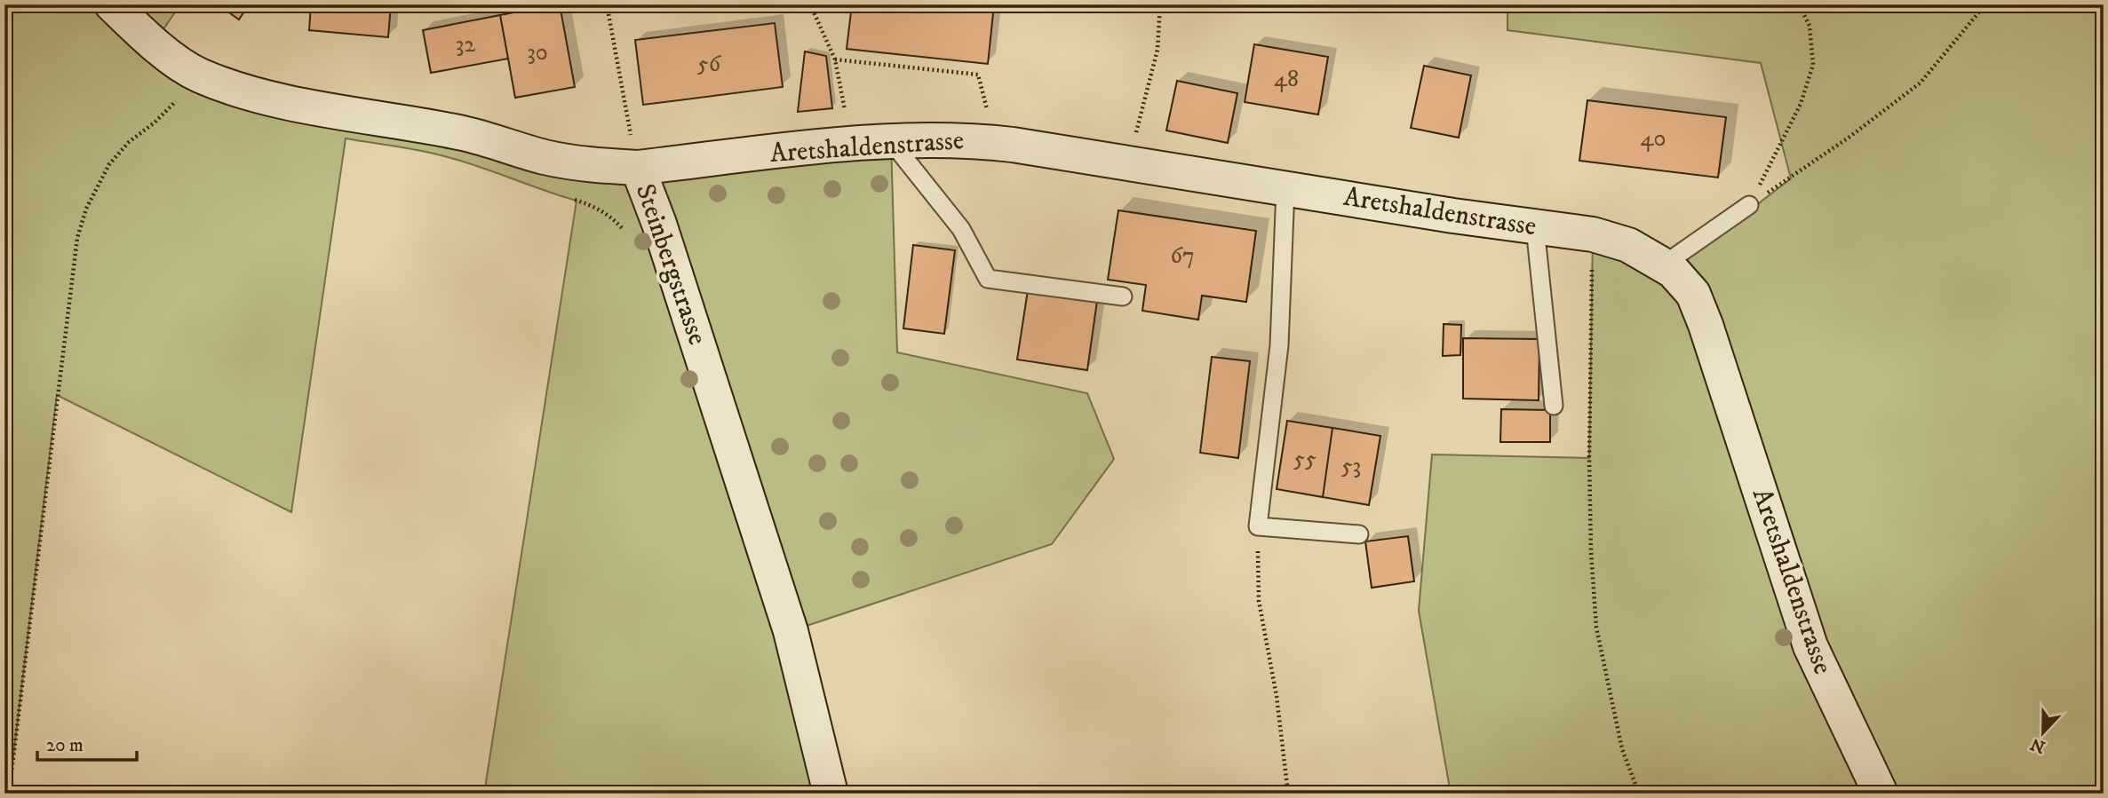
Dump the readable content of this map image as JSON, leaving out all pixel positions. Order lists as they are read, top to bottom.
{
  "streets": {
    "street": ["Aretshaldenstrasse", "Steinbergstrasse"]
  },
  "crossings": [
    ["Aretshaldenstrasse", "Steinbergstrasse"]
  ],
  "house_numbers": [
    "32",
    "30",
    "56",
    "48",
    "40",
    "67",
    "55",
    "53"
  ],
  "scale_bar": "20 m",
  "north": "bottom"
}
